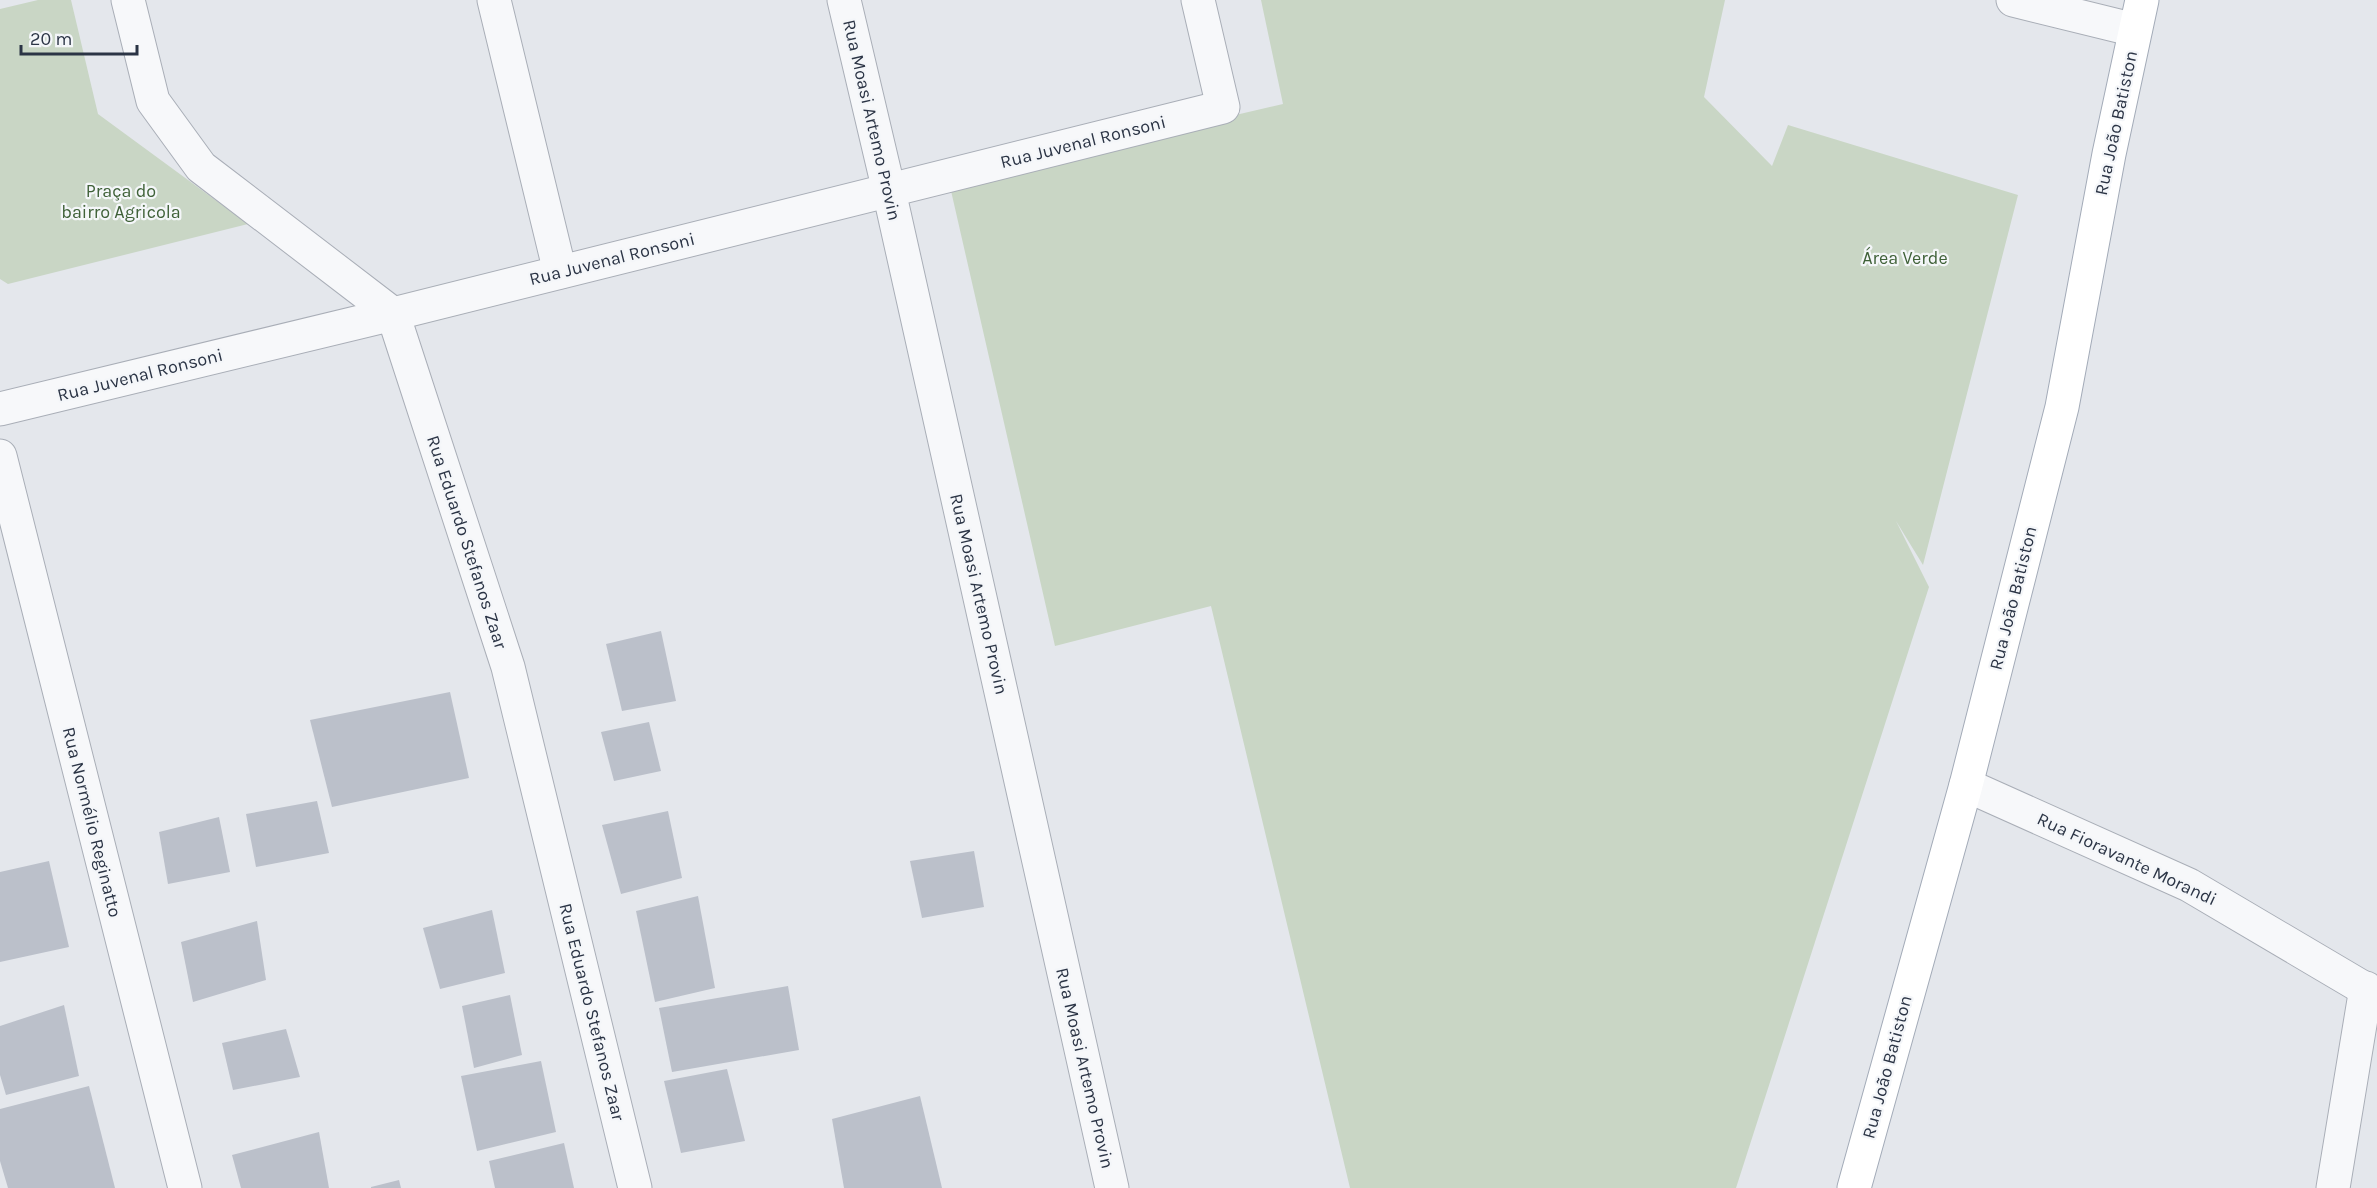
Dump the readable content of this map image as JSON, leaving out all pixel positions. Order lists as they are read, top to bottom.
{
  "streets": {
    "main road": ["Rua João Batiston"],
    "street": [
      "Rua Moasi Artemo Provin",
      "Rua Juvenal Ronsoni",
      "Rua Eduardo Stefanos Zaar",
      "Rua Normélio Reginatto",
      "Rua Fioravante Morandi"
    ]
  },
  "crossings": [
    ["Rua Moasi Artemo Provin", "Rua Juvenal Ronsoni"],
    ["Rua João Batiston", "Rua Fioravante Morandi"],
    ["Rua Juvenal Ronsoni", "Rua Eduardo Stefanos Zaar"]
  ],
  "parks": ["Praça do bairro Agricola", "Área Verde"],
  "scale_bar": "20 m"
}
